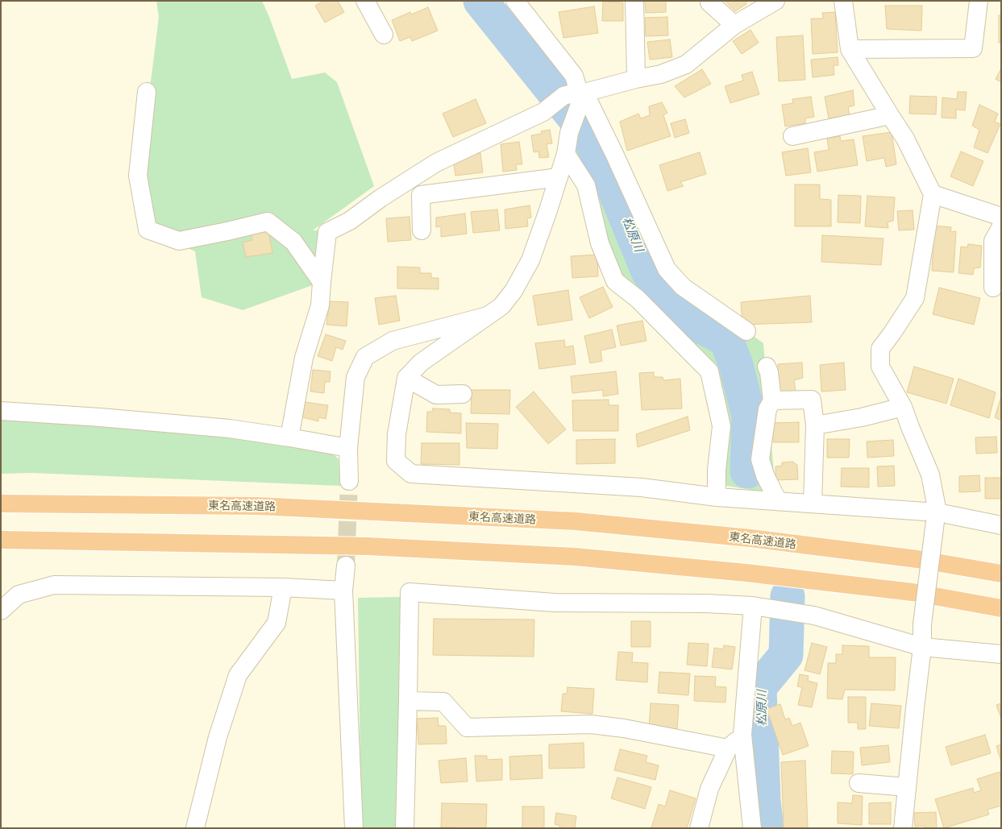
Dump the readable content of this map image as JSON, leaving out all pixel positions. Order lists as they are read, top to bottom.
{
  "streets": {
    "highway": ["東名高速道路"]
  },
  "water": ["松原川"]
}
